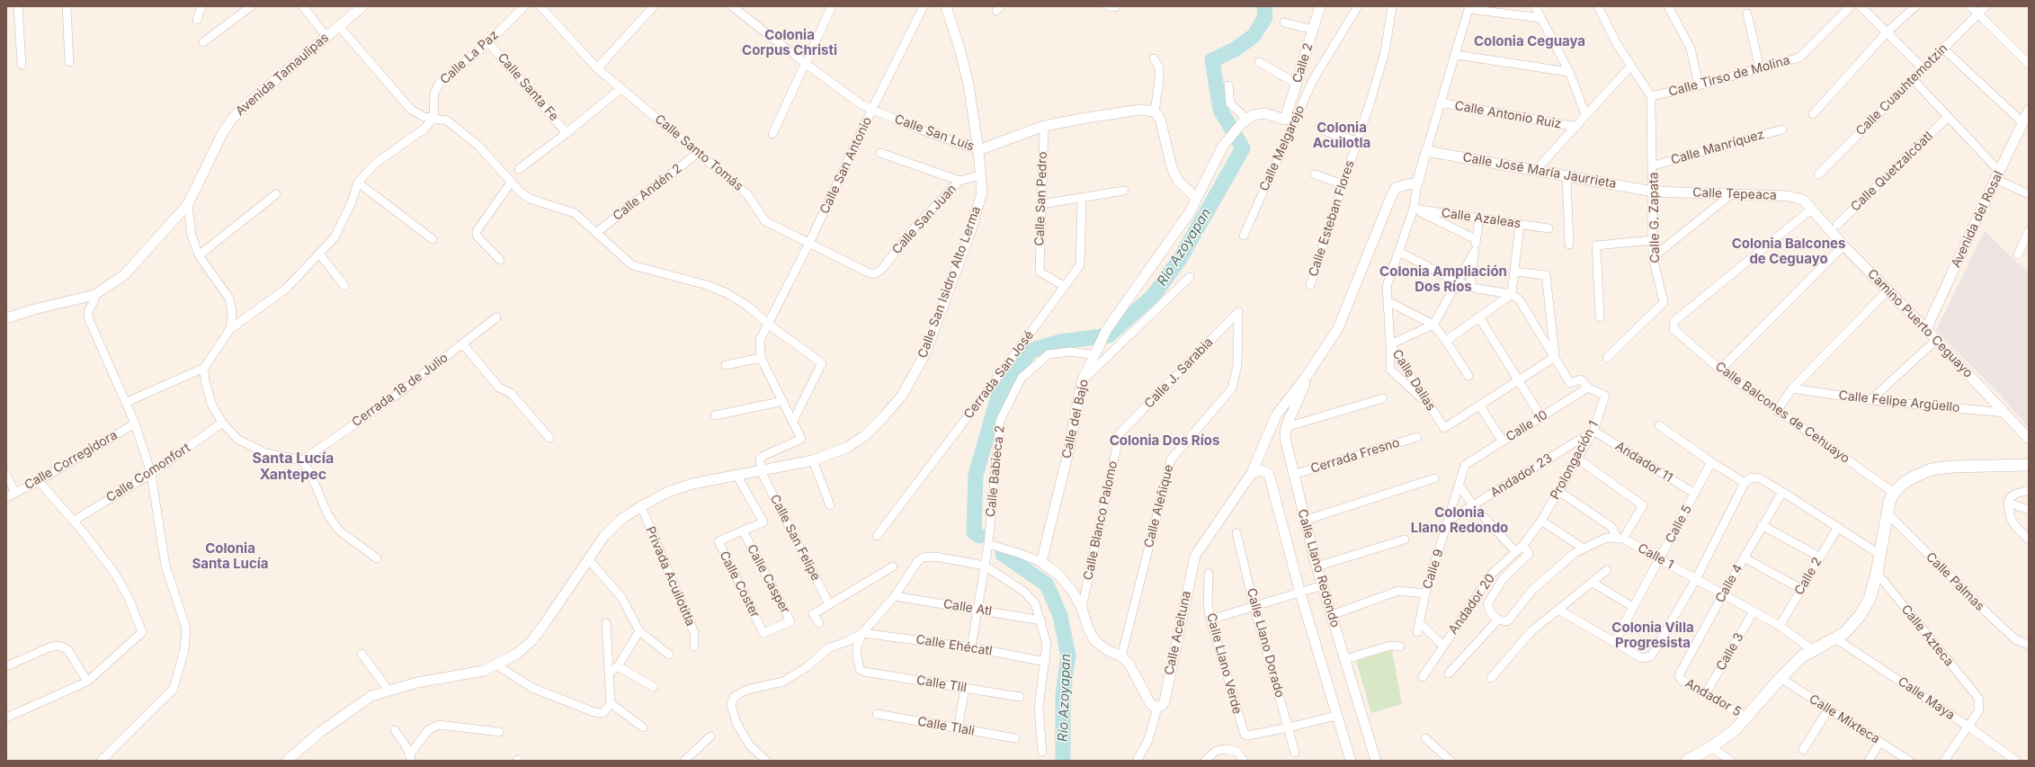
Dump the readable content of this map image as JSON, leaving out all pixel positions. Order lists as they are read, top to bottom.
{
  "streets": {
    "street": [
      "Calle La Paz",
      "Calle 2",
      "Avenida Tamaulipas",
      "Calle Tirso de Molina",
      "Calle Santa Fe",
      "Calle Cuauhtemotzin",
      "Calle Antonio Ruiz",
      "Calle San Luis",
      "Calle Manríquez",
      "Calle Melgarejo",
      "Calle Santo Tomás",
      "Calle San Antonio",
      "Calle José María Jaurrieta",
      "Calle Quetzalcóatl",
      "Calle Andén 2",
      "Calle Tepeaca",
      "Calle San Pedro",
      "Calle G. Zapata",
      "Calle Esteban Flores",
      "Calle Azaleas",
      "Calle San Juan",
      "Avenida del Rosal",
      "Calle San Isidro Alto Lerma",
      "Camino Puerto Ceguayo",
      "Calle J. Sarabia",
      "Cerrada San José",
      "Calle Dalias",
      "Cerrada 18 de Julio",
      "Calle Felipe Argüello",
      "Calle Balcones de Cehuayo",
      "Calle del Bajo",
      "Calle 10",
      "Cerrada Fresno",
      "Calle Corregidora",
      "Prolongación 1",
      "Andador 11",
      "Calle Babieca 2",
      "Calle Comonfort",
      "Andador 23",
      "Calle Aleñique",
      "Calle Blanco Palomo",
      "Calle 5",
      "Calle San Felipe",
      "Calle 1",
      "Calle Llano Redondo",
      "Calle 9",
      "Privada Acuilotitla",
      "Calle Casper",
      "Calle Palmas",
      "Calle 4",
      "Calle Coster",
      "Andador 20",
      "Calle Atl",
      "Calle Aceituna",
      "Calle Azteca",
      "Calle Llano Dorado",
      "Calle Ehécatl",
      "Calle 3",
      "Calle Llano Verde",
      "Calle Tlil",
      "Andador 5",
      "Calle Maya",
      "Calle Mixteca",
      "Calle Tlali"
    ]
  },
  "crossings": [
    ["Calle La Paz", "Calle Santa Fe"],
    ["Calle 2", "Calle Melgarejo"],
    ["Calle 2", "Calle 1"],
    ["Calle Tirso de Molina", "Calle G. Zapata"],
    ["Calle San Luis", "Calle San Antonio"],
    ["Calle San Luis", "Calle San Pedro"],
    ["Calle San Luis", "Calle San Isidro Alto Lerma"],
    ["Calle Manríquez", "Calle G. Zapata"],
    ["Calle Santo Tomás", "Calle San Antonio"],
    ["Calle Santo Tomás", "Calle Andén 2"],
    ["Calle Santo Tomás", "Calle San Juan"],
    ["Calle José María Jaurrieta", "Calle Tepeaca"],
    ["Calle José María Jaurrieta", "Calle G. Zapata"],
    ["Calle Tepeaca", "Calle G. Zapata"],
    ["Calle Tepeaca", "Camino Puerto Ceguayo"],
    ["Calle Tepeaca", "Calle Balcones de Cehuayo"],
    ["Calle San Pedro", "Cerrada San José"],
    ["Calle Azaleas", "Calle Dalias"],
    ["Calle San Juan", "Calle San Isidro Alto Lerma"],
    ["Avenida del Rosal", "Camino Puerto Ceguayo"],
    ["Calle San Isidro Alto Lerma", "Calle San Felipe"],
    ["Calle San Isidro Alto Lerma", "Privada Acuilotitla"],
    ["Calle San Isidro Alto Lerma", "Calle Coster"],
    ["Camino Puerto Ceguayo", "Calle Felipe Argüello"],
    ["Camino Puerto Ceguayo", "Calle Balcones de Cehuayo"],
    ["Calle J. Sarabia", "Calle Aleñique"],
    ["Calle J. Sarabia", "Calle Blanco Palomo"],
    ["Calle del Bajo", "Calle Babieca 2"],
    ["Calle 10", "Prolongación 1"],
    ["Calle 10", "Calle 9"],
    ["Cerrada Fresno", "Calle Llano Redondo"],
    ["Prolongación 1", "Andador 11"],
    ["Prolongación 1", "Andador 23"],
    ["Prolongación 1", "Andador 20"],
    ["Andador 11", "Andador 23"],
    ["Andador 11", "Calle 5"],
    ["Calle Babieca 2", "Calle Atl"],
    ["Calle Babieca 2", "Calle Ehécatl"],
    ["Andador 23", "Calle 9"],
    ["Calle 5", "Calle 1"],
    ["Calle 1", "Calle 4"],
    ["Calle 1", "Calle 3"],
    ["Calle Llano Redondo", "Calle Aceituna"],
    ["Calle Casper", "Calle Coster"],
    ["Calle 4", "Andador 5"],
    ["Calle Azteca", "Calle Maya"],
    ["Calle Llano Dorado", "Calle Llano Verde"],
    ["Calle Ehécatl", "Calle Tlil"],
    ["Calle 3", "Andador 5"]
  ],
  "districts": [
    "Colonia Corpus Christi",
    "Colonia Ceguaya",
    "Colonia Acuilotla",
    "Colonia Balcones de Ceguayo",
    "Colonia Ampliación Dos Ríos",
    "Colonia Dos Ríos",
    "Santa Lucía Xantepec",
    "Colonia Llano Redondo",
    "Colonia Santa Lucía",
    "Colonia Villa Progresista"
  ],
  "water": ["Rio Azoyapan"]
}
